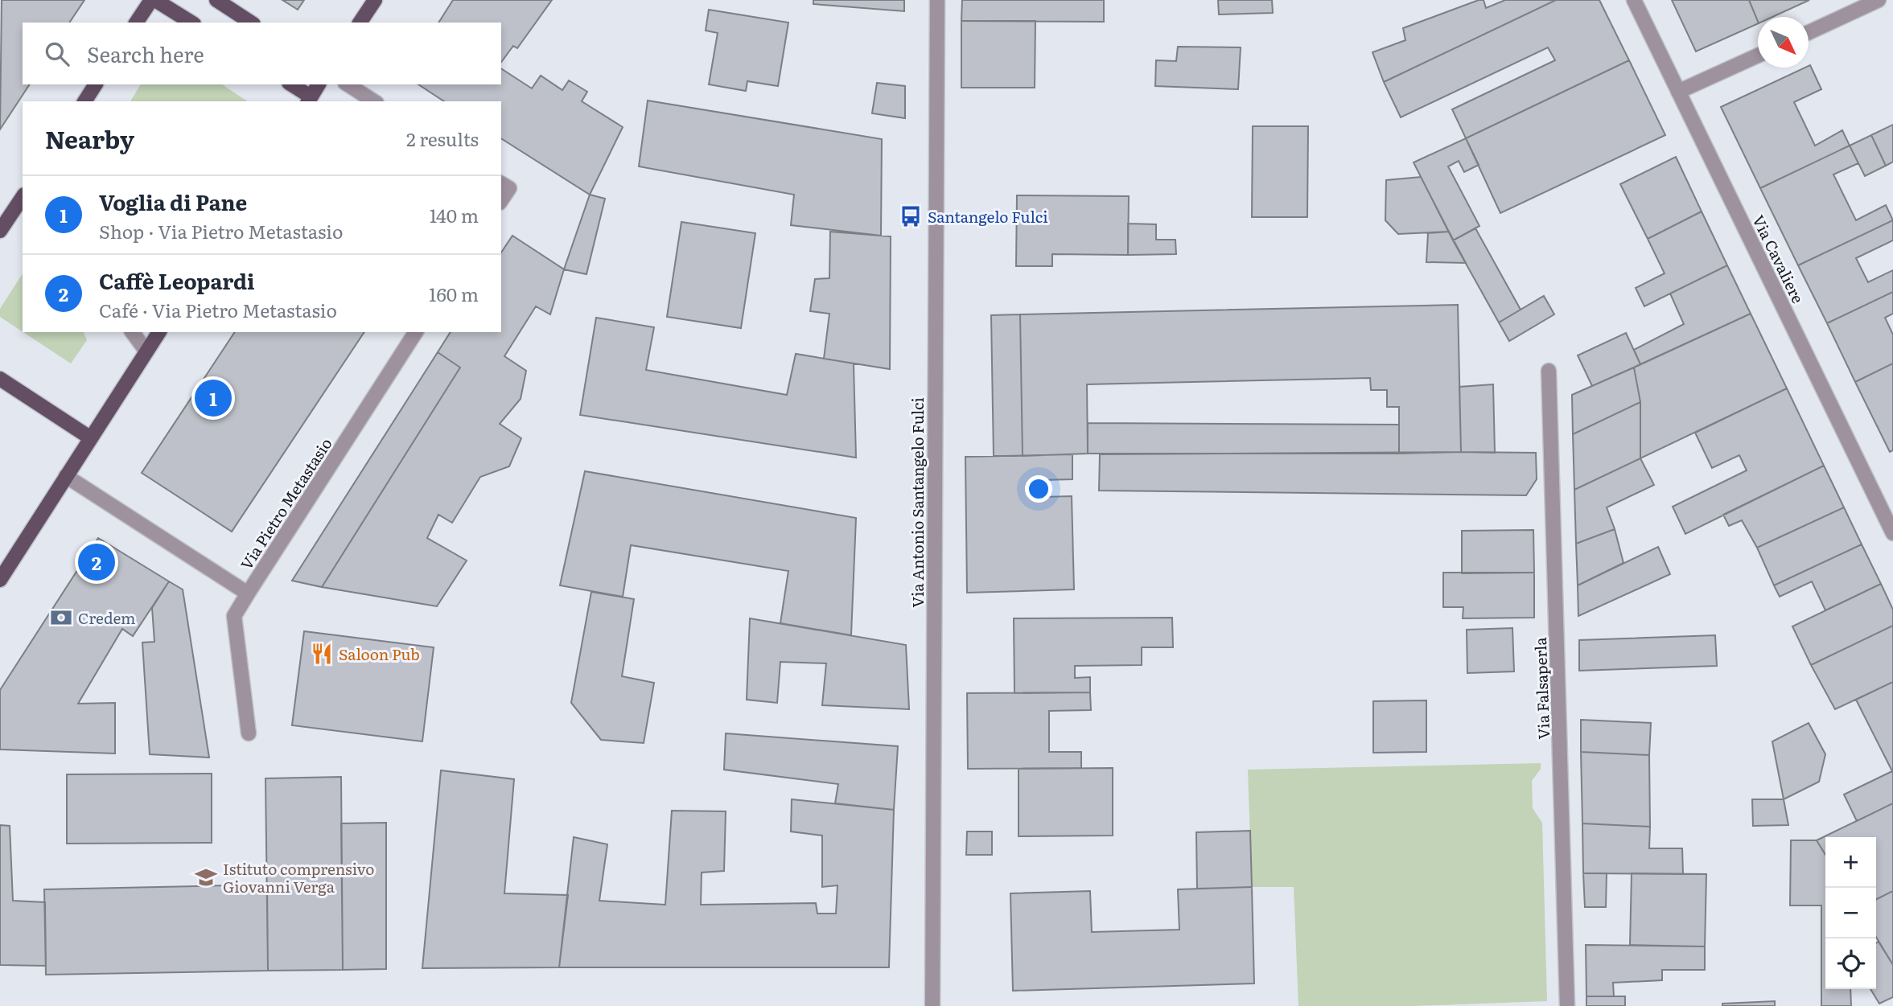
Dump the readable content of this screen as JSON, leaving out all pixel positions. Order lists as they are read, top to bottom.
{
  "streets": {
    "street": [
      "Via Cavaliere",
      "Via Antonio Santangelo Fulci",
      "Via Pietro Metastasio",
      "Via Falsaperla"
    ]
  },
  "places": {
    "bus stop": ["Santangelo Fulci"],
    "bank": ["Credem"],
    "restaurant": ["Saloon Pub"],
    "school or university": ["Istituto comprensivo Giovanni Verga"]
  },
  "north": "bottom right",
  "page": {
    "search": "Search here",
    "heading": ["Nearby", "2 results"],
    "list": [
      {
        "mark": "1",
        "name": "Voglia di Pane",
        "note": "Shop · Via Pietro Metastasio",
        "value": "140 m"
      },
      {
        "mark": "2",
        "name": "Caffè Leopardi",
        "note": "Café · Via Pietro Metastasio",
        "value": "160 m"
      }
    ],
    "pins": ["1", "2"],
    "map_buttons": ["+", "−"]
  }
}
